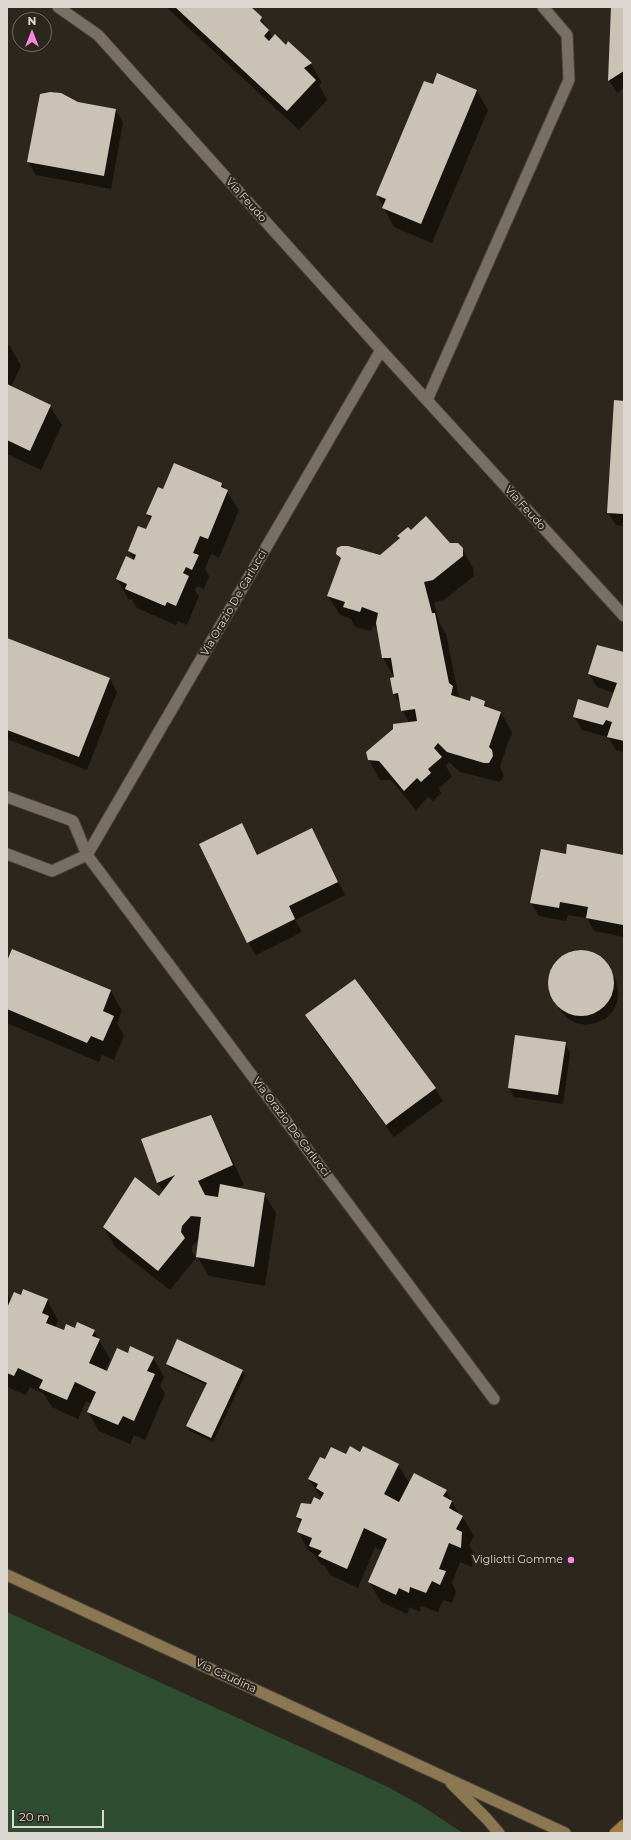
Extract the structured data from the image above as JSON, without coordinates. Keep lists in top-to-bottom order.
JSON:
{
  "streets": {
    "main road": ["Via Caudina"],
    "street": ["Via Feudo", "Via Orazio De Carlucci"]
  },
  "crossings": [
    ["Via Feudo", "Via Orazio De Carlucci"]
  ],
  "places": ["Vigliotti Gomme"],
  "scale_bar": "20 m",
  "north": "top"
}
